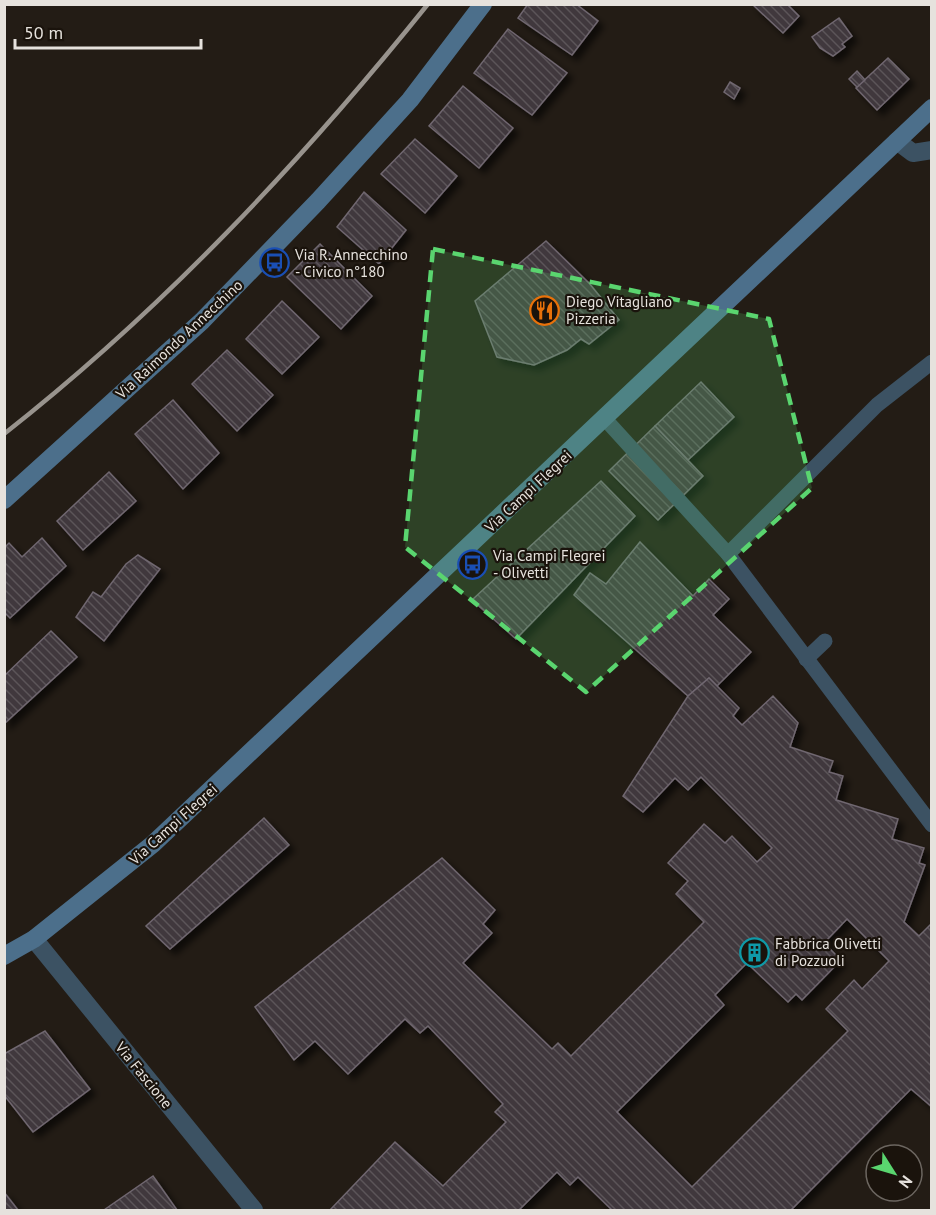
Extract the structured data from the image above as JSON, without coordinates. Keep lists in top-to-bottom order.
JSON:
{
  "streets": {
    "main road": ["Via Raimondo Annecchino", "Via Campi Flegrei"],
    "street": ["Via Fascione"]
  },
  "crossings": [
    ["Via Campi Flegrei", "Via Fascione"]
  ],
  "places": {
    "bus stop": ["Via R. Annecchino - Civico n°180", "Via Campi Flegrei - Olivetti"],
    "restaurant": ["Diego Vitagliano Pizzeria"],
    "building": ["Fabbrica Olivetti di Pozzuoli"]
  },
  "scale_bar": "50 m",
  "north": "bottom right"
}
